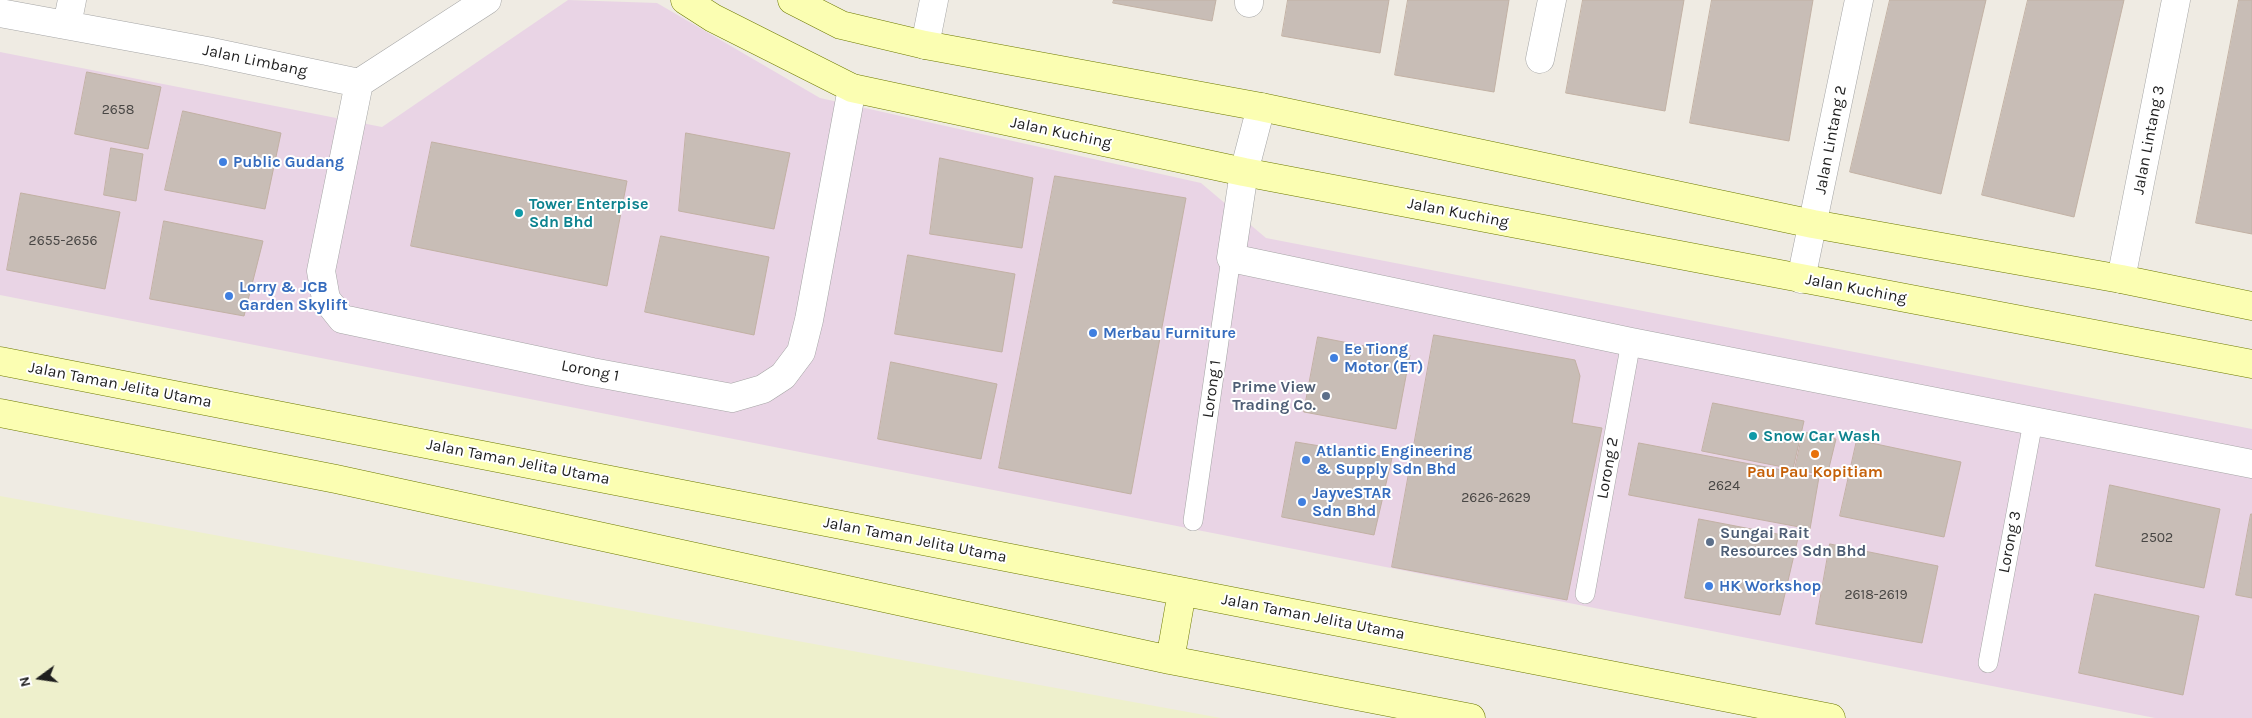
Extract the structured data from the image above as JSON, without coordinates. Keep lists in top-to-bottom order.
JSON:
{
  "streets": {
    "street": [
      "Jalan Limbang",
      "Jalan Kuching",
      "Jalan Lintang 2",
      "Jalan Lintang 3",
      "Lorong 1",
      "Jalan Taman Jelita Utama"
    ],
    "lane": ["Lorong 2", "Lorong 3"]
  },
  "crossings": [
    ["Jalan Limbang", "Lorong 1"],
    ["Jalan Kuching", "Jalan Lintang 2"],
    ["Jalan Kuching", "Lorong 1"]
  ],
  "places": [
    "Public Gudang",
    "Tower Enterpise Sdn Bhd",
    "Lorry & JCB Garden Skylift",
    "Merbau Furniture",
    "Ee Tiong Motor (ET)",
    "Prime View Trading Co.",
    "Snow Car Wash",
    "Pau Pau Kopitiam",
    "Atlantic Engineering & Supply Sdn Bhd",
    "JayveSTAR Sdn Bhd",
    "Sungai Rait Resources Sdn Bhd",
    "HK Workshop"
  ],
  "house_numbers": [
    "2658",
    "2655-2656",
    "2624",
    "2626-2629",
    "2502",
    "2618-2619"
  ],
  "north": "left"
}
